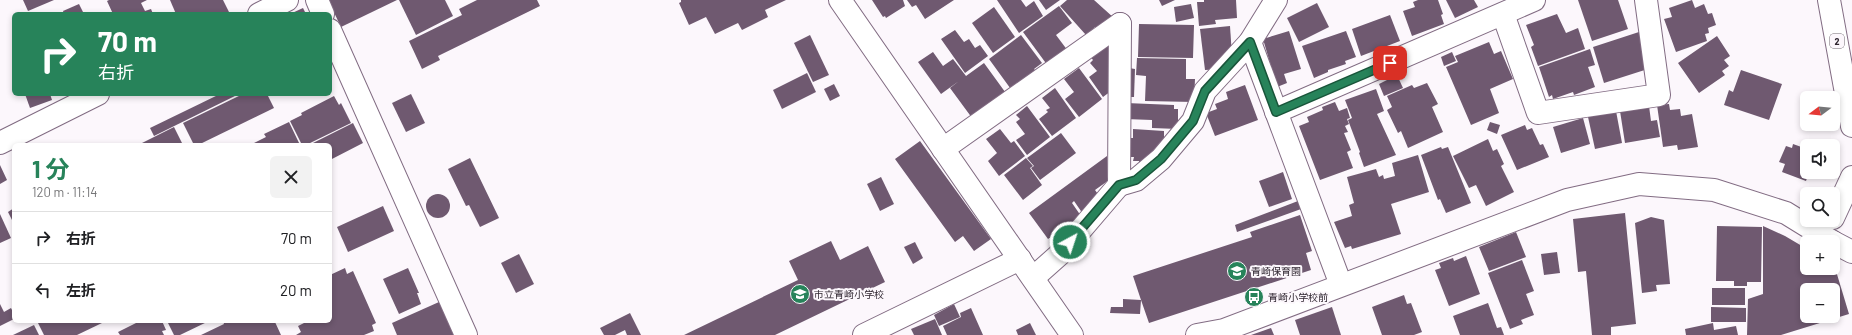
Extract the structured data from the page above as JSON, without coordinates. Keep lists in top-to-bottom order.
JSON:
{
  "streets": {
    "main road": ["2"]
  },
  "places": {
    "school or university": ["青崎保育園", "市立青崎小学校"],
    "bus stop": ["青崎小学校前"]
  },
  "north": "left",
  "page": {
    "turn": ["70 m", "右折"],
    "map_buttons": ["+", "−"],
    "heading": ["1 分", "120 m · 11:14"],
    "list": [
      {
        "name": "右折",
        "value": "70 m"
      },
      {
        "name": "左折",
        "value": "20 m"
      }
    ]
  }
}
